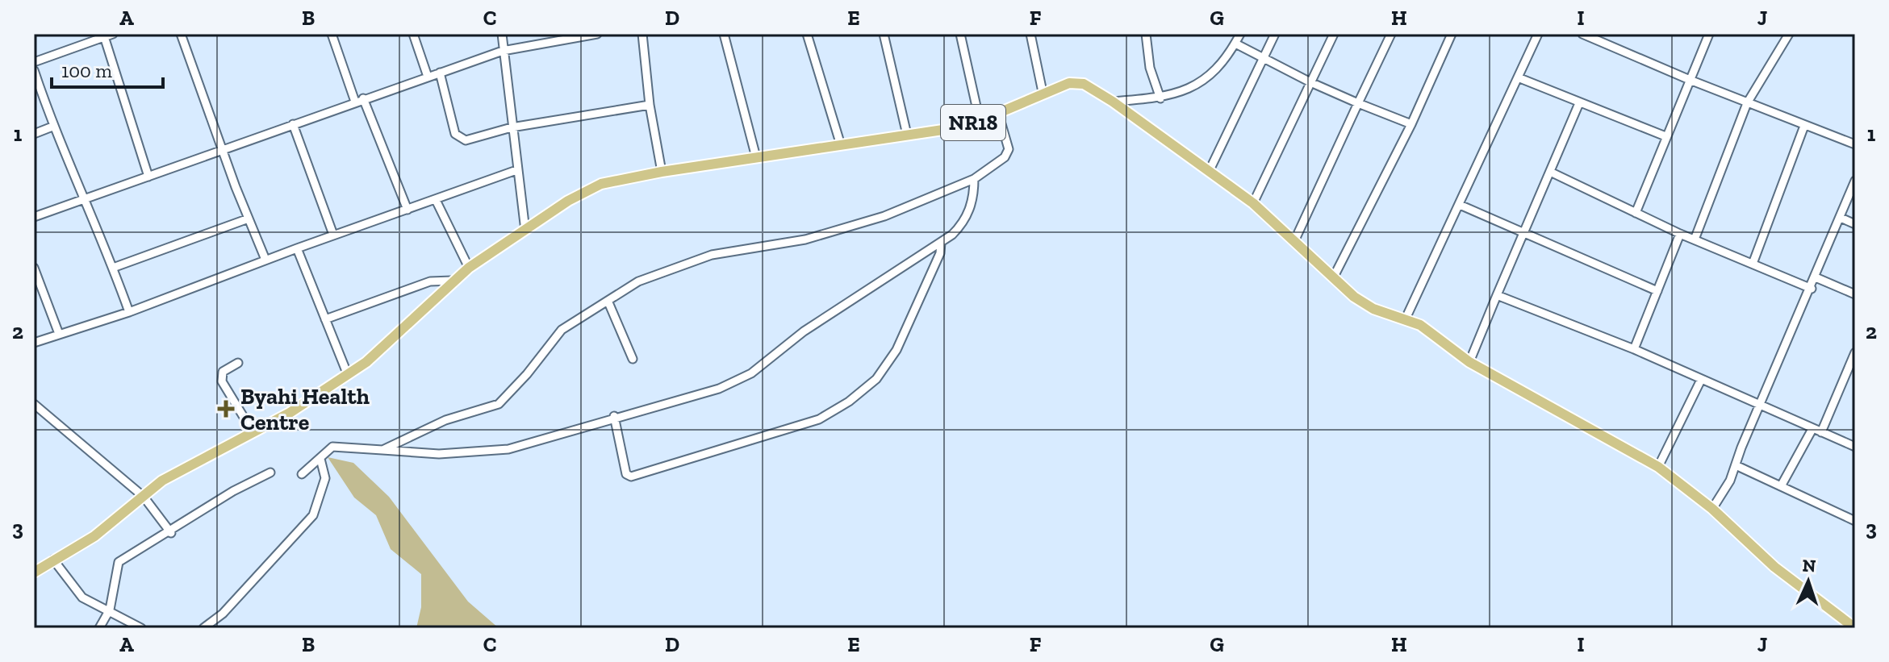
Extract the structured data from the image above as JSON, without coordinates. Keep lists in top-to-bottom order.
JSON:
{
  "streets": {
    "main road": ["NR18"]
  },
  "places": {
    "health": ["Byahi Health Centre"]
  },
  "scale_bar": "100 m",
  "north": "top",
  "grid": {
    "columns": [
      "A",
      "B",
      "C",
      "D",
      "E",
      "F",
      "G",
      "H",
      "I",
      "J"
    ],
    "rows": ["1", "2", "3"]
  }
}
